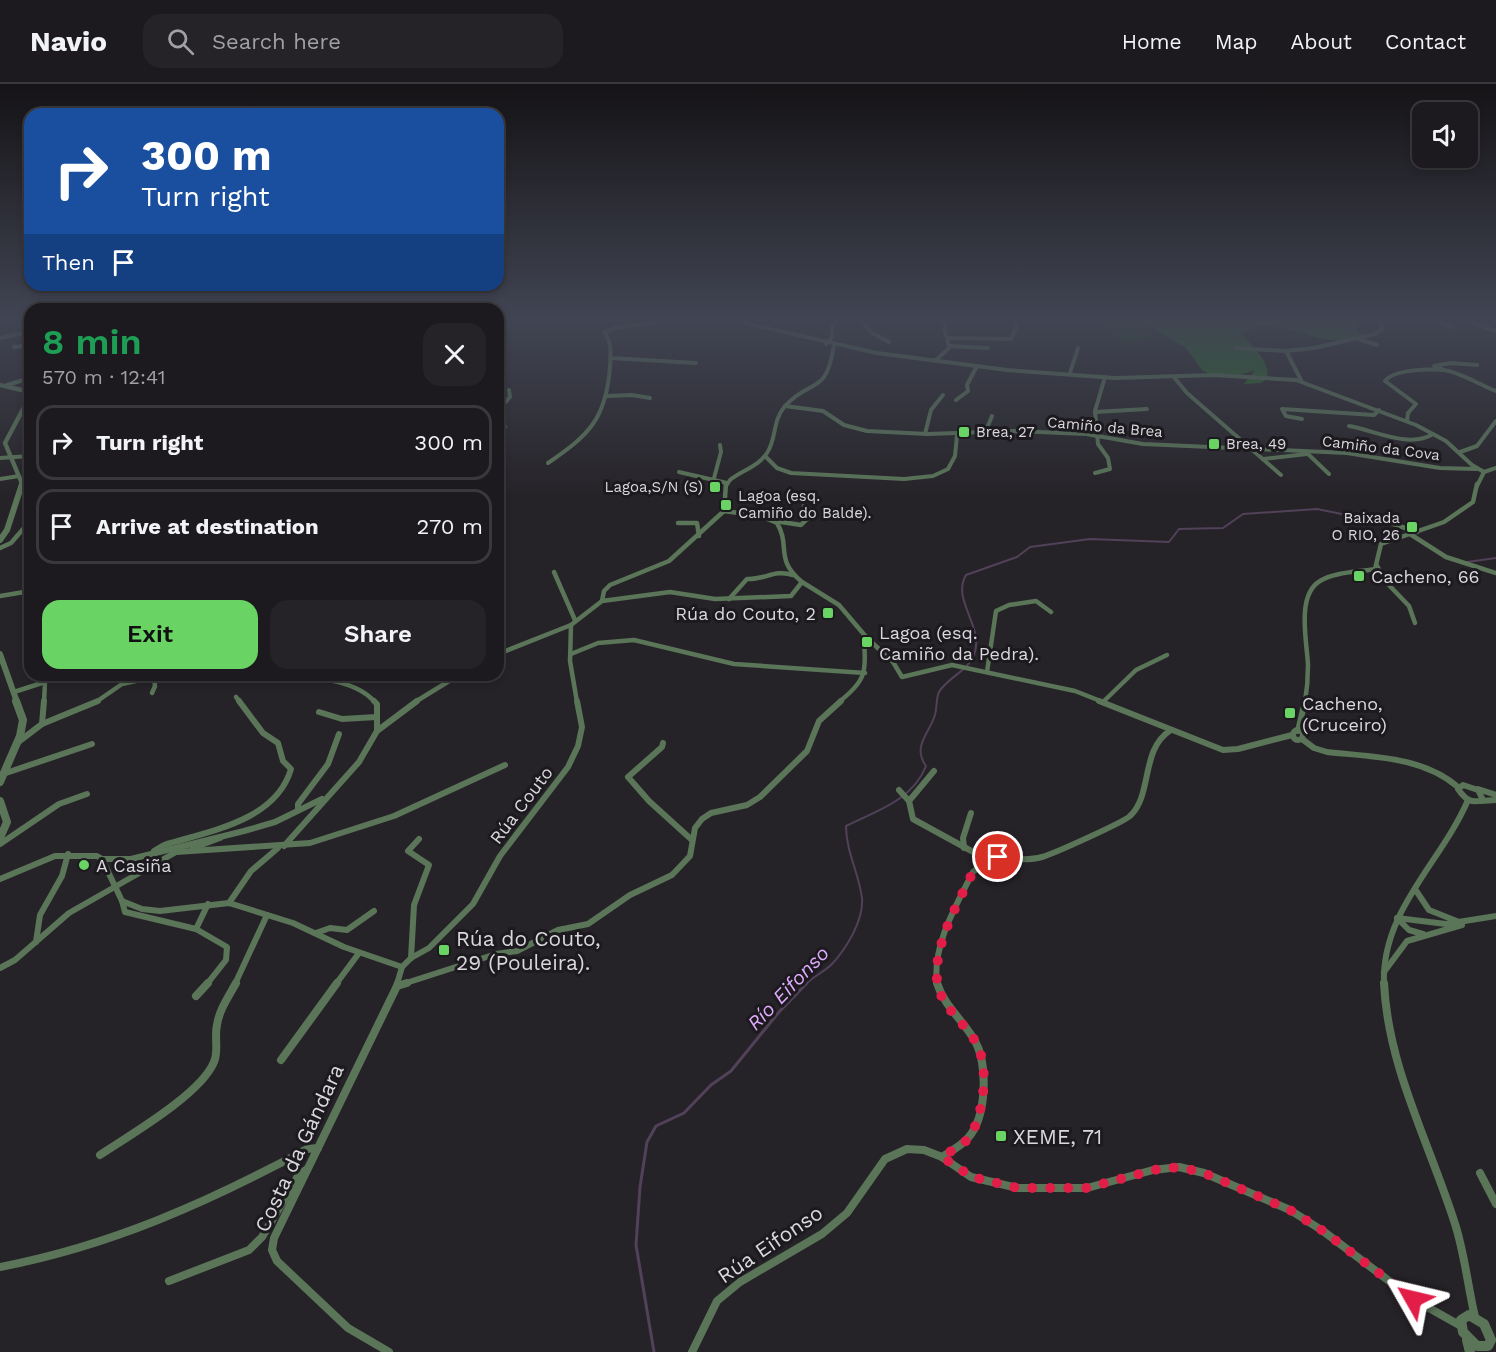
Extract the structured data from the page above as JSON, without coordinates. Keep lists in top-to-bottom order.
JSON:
{
  "streets": {
    "street": [
      "Camiño da Brea",
      "Camiño da Cova",
      "Rúa Couto",
      "Costa da Gándara",
      "Rúa Eifonso"
    ]
  },
  "crossings": [
    ["Camiño da Brea", "Camiño da Cova"],
    ["Rúa Couto", "Costa da Gándara"]
  ],
  "water": ["Río Eifonso"],
  "places": {
    "transit": [
      "Brea, 27",
      "Brea, 49",
      "Lagoa,S/N (S)",
      "Lagoa (esq. Camiño do Balde).",
      "Baixada O RIO, 26",
      "Cacheno, 66",
      "Rúa do Couto, 2",
      "Lagoa (esq. Camiño da Pedra).",
      "Cacheno, (Cruceiro)",
      "Rúa do Couto, 29 (Pouleira).",
      "XEME, 71"
    ],
    "other": ["A Casiña"]
  },
  "page": {
    "header": "Navio",
    "search": "Search here",
    "nav": [
      "Home",
      "Map",
      "About",
      "Contact"
    ],
    "turn": ["300 m", "Turn right"],
    "then": "Then",
    "heading": ["8 min", "570 m · 12:41"],
    "list": [
      {
        "name": "Turn right",
        "value": "300 m"
      },
      {
        "name": "Arrive at destination",
        "value": "270 m"
      }
    ],
    "buttons": ["Exit", "Share"]
  }
}
